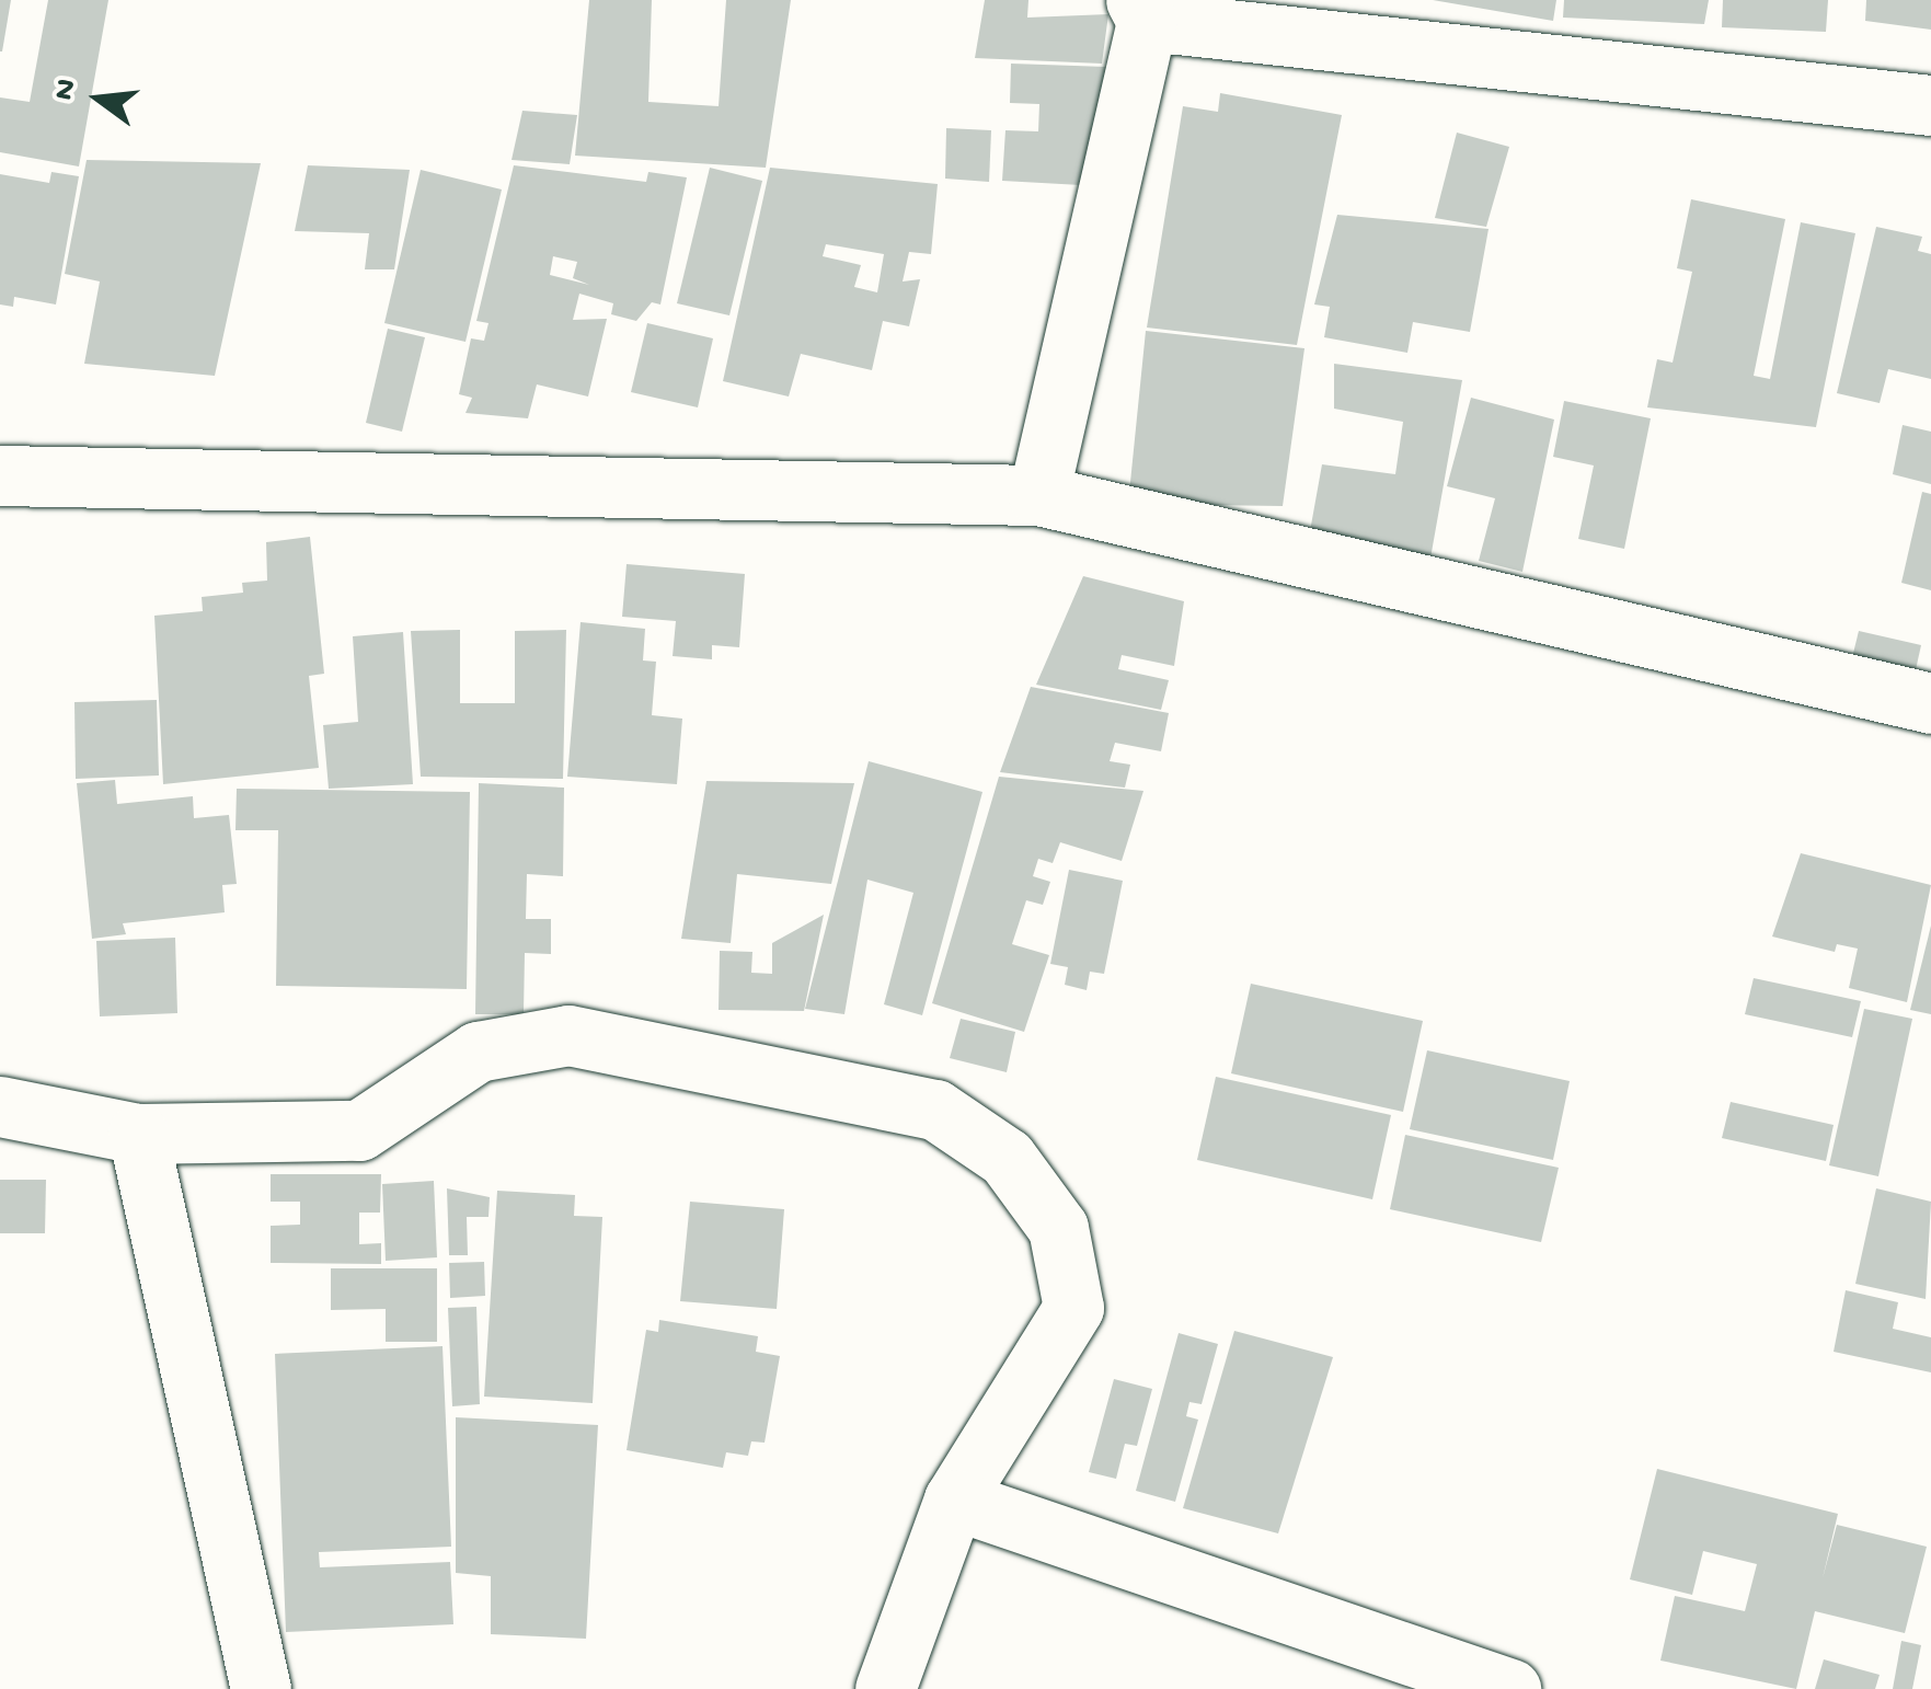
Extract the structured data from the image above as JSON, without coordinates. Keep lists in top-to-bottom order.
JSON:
{
  "north": "left"
}
